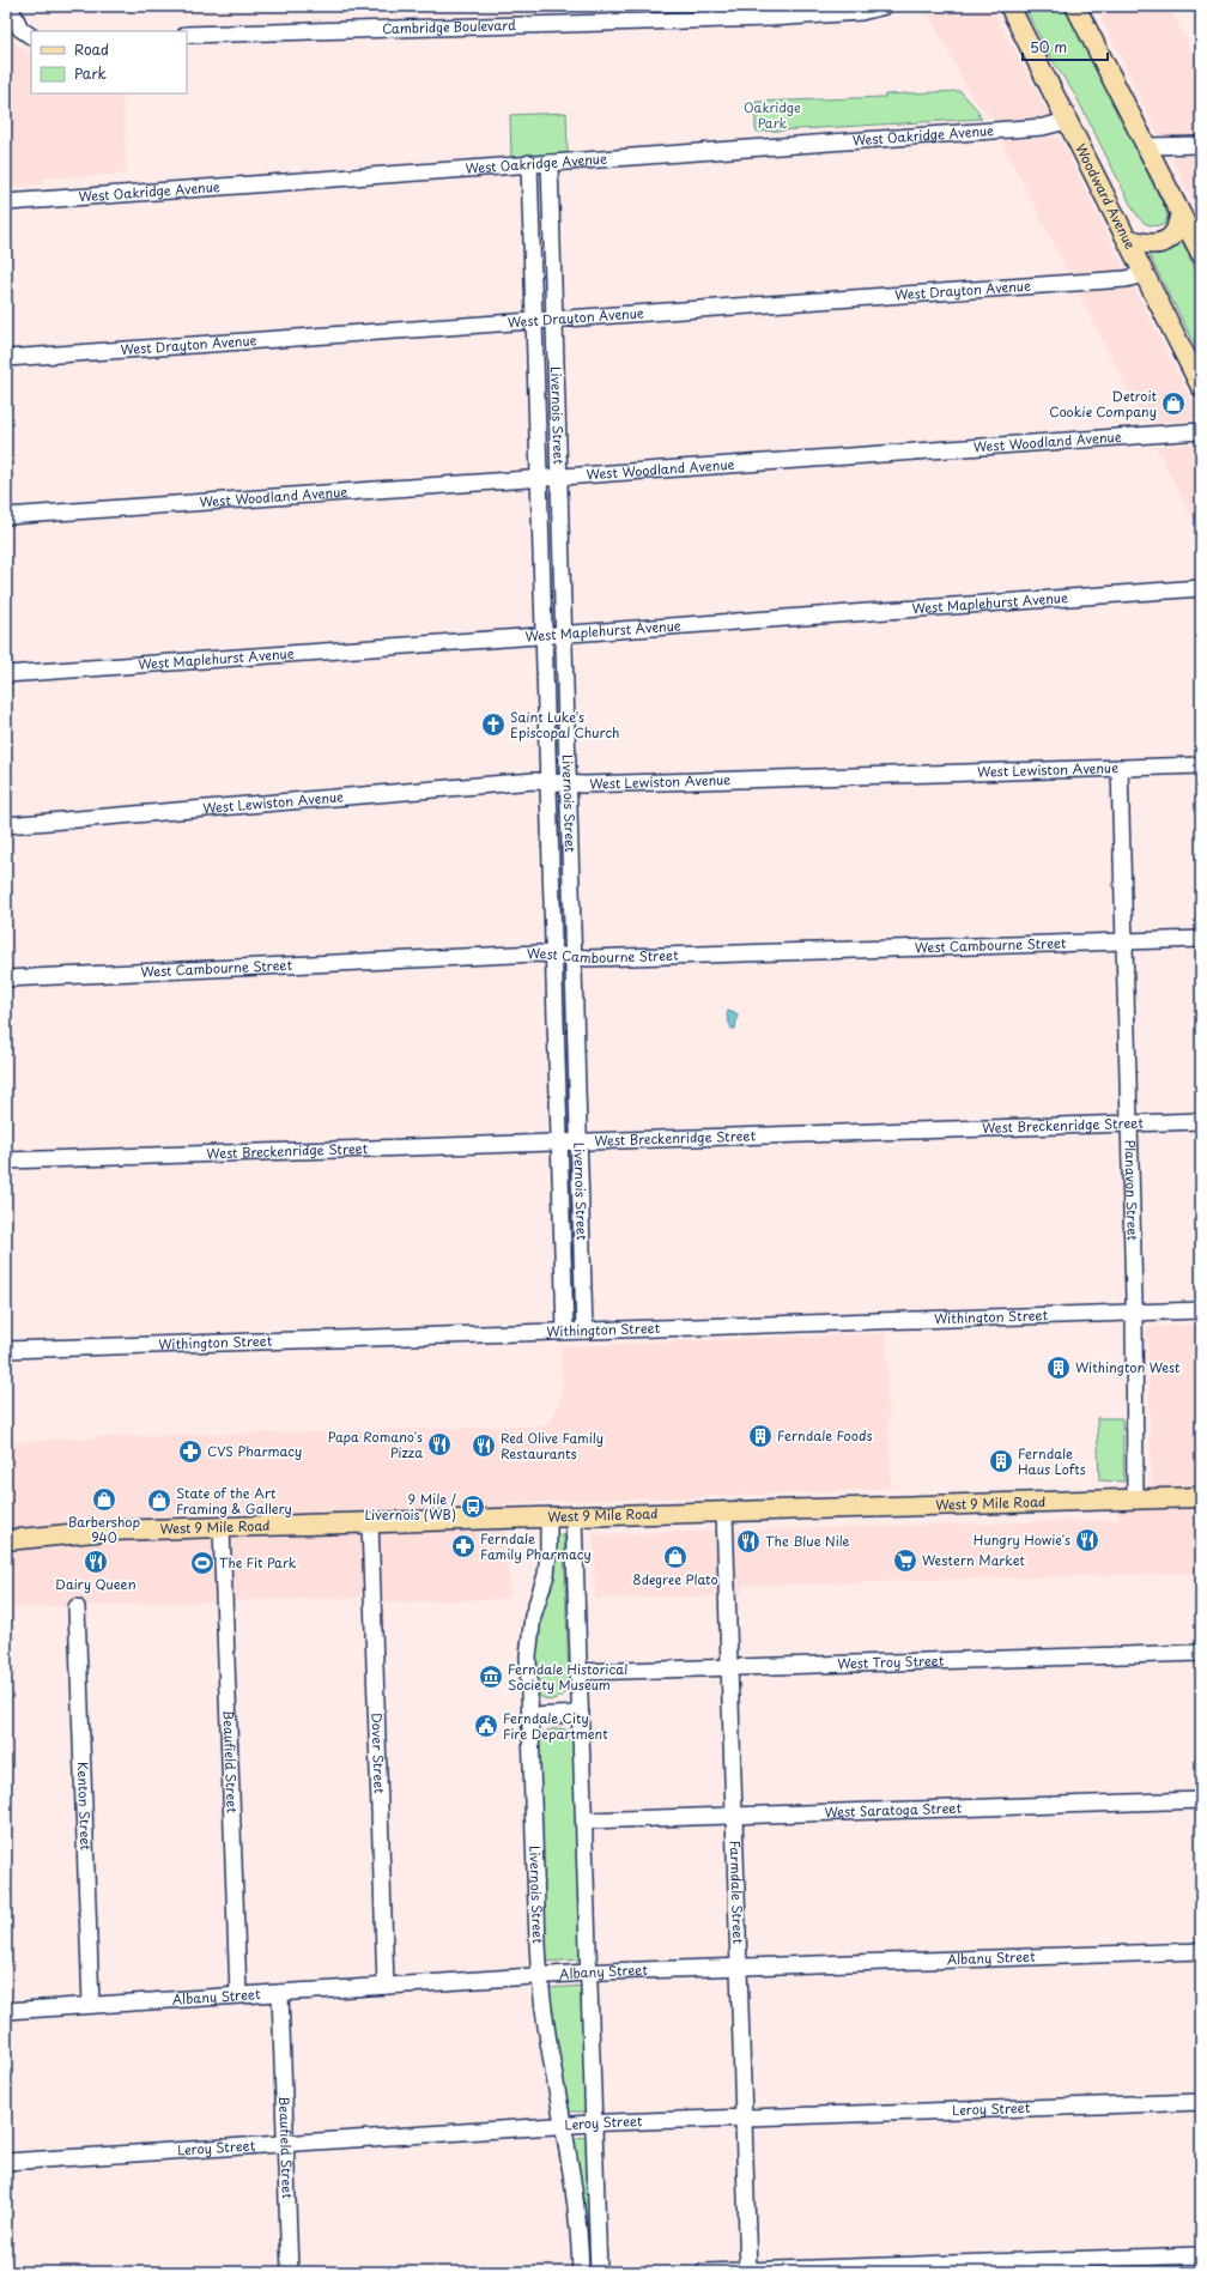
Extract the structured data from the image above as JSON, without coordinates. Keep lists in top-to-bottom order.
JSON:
{
  "streets": {
    "main road": ["Woodward Avenue", "West 9 Mile Road"],
    "street": [
      "Cambridge Boulevard",
      "West Oakridge Avenue",
      "West Drayton Avenue",
      "Livernois Street",
      "West Woodland Avenue",
      "West Maplehurst Avenue",
      "West Lewiston Avenue",
      "West Cambourne Street",
      "West Breckenridge Street",
      "Planavon Street",
      "Withington Street",
      "West Troy Street",
      "Dover Street",
      "Beaufield Street",
      "Kenton Street",
      "West Saratoga Street",
      "Farmdale Street",
      "Albany Street",
      "Leroy Street"
    ]
  },
  "crossings": [
    ["West Oakridge Avenue", "Woodward Avenue"],
    ["West Oakridge Avenue", "Livernois Street"],
    ["Woodward Avenue", "West Drayton Avenue"],
    ["West Drayton Avenue", "Livernois Street"],
    ["Livernois Street", "West Woodland Avenue"],
    ["Livernois Street", "West Maplehurst Avenue"],
    ["Livernois Street", "West Lewiston Avenue"],
    ["Livernois Street", "West Cambourne Street"],
    ["Livernois Street", "West Breckenridge Street"],
    ["Livernois Street", "Withington Street"],
    ["Livernois Street", "West 9 Mile Road"],
    ["Livernois Street", "Albany Street"],
    ["Livernois Street", "Leroy Street"],
    ["West Lewiston Avenue", "Planavon Street"],
    ["West Cambourne Street", "Planavon Street"],
    ["West Breckenridge Street", "Planavon Street"],
    ["Planavon Street", "Withington Street"],
    ["Planavon Street", "West 9 Mile Road"],
    ["West 9 Mile Road", "Dover Street"],
    ["West 9 Mile Road", "Beaufield Street"],
    ["West 9 Mile Road", "Farmdale Street"],
    ["West Troy Street", "Farmdale Street"],
    ["Dover Street", "Albany Street"],
    ["Beaufield Street", "Albany Street"],
    ["Beaufield Street", "Leroy Street"],
    ["Kenton Street", "Albany Street"],
    ["West Saratoga Street", "Farmdale Street"],
    ["Farmdale Street", "Albany Street"],
    ["Farmdale Street", "Leroy Street"]
  ],
  "parks": ["Oakridge Park"],
  "places": {
    "shop": [
      "Detroit Cookie Company",
      "Barbershop 940",
      "State of the Art Framing & Gallery",
      "8degree Plato"
    ],
    "church": ["Saint Luke's Episcopal Church"],
    "building": ["Withington West", "Ferndale Foods", "Ferndale Haus Lofts"],
    "restaurant": [
      "Papa Romano's Pizza",
      "Red Olive Family Restaurants",
      "Hungry Howie's",
      "The Blue Nile",
      "Dairy Queen"
    ],
    "pharmacy": ["CVS Pharmacy", "Ferndale Family Pharmacy"],
    "bus stop": ["9 Mile / Livernois (WB)"],
    "supermarket": ["Western Market"],
    "sports": ["The Fit Park"],
    "museum": ["Ferndale Historical Society Museum"],
    "public building": ["Ferndale City Fire Department"]
  },
  "legend": ["Road", "Park"],
  "scale_bar": "50 m"
}
